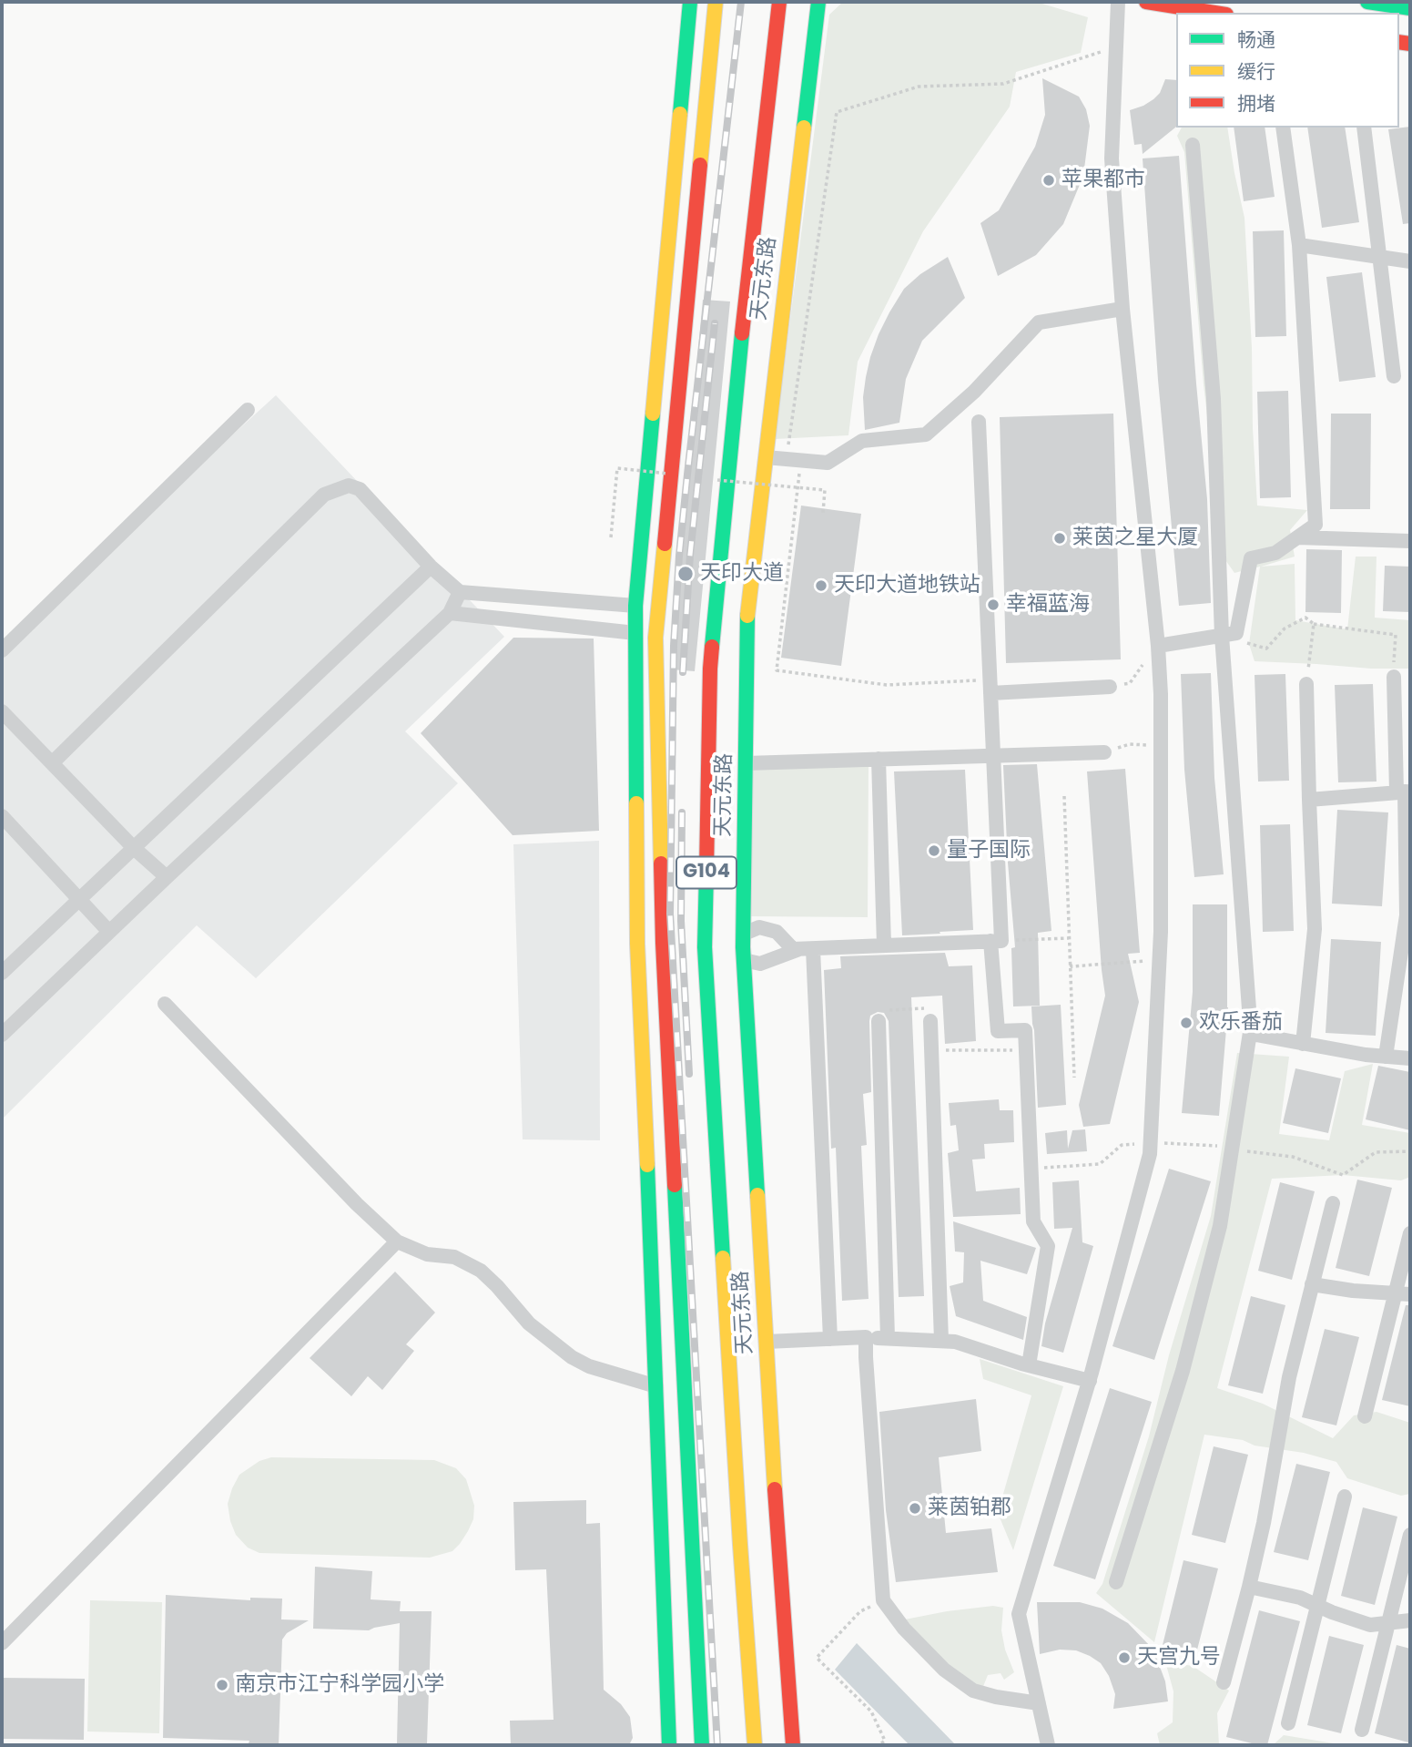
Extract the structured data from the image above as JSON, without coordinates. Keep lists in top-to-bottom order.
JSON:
{
  "streets": {
    "main road": ["天元东路", "G104"]
  },
  "places": [
    "苹果都市",
    "莱茵之星大厦",
    "天印大道",
    "天印大道地铁站",
    "幸福蓝海",
    "量子国际",
    "欢乐番茄",
    "莱茵铂郡",
    "天宫九号",
    "南京市江宁科学园小学"
  ],
  "legend": ["畅通", "缓行", "拥堵"]
}
